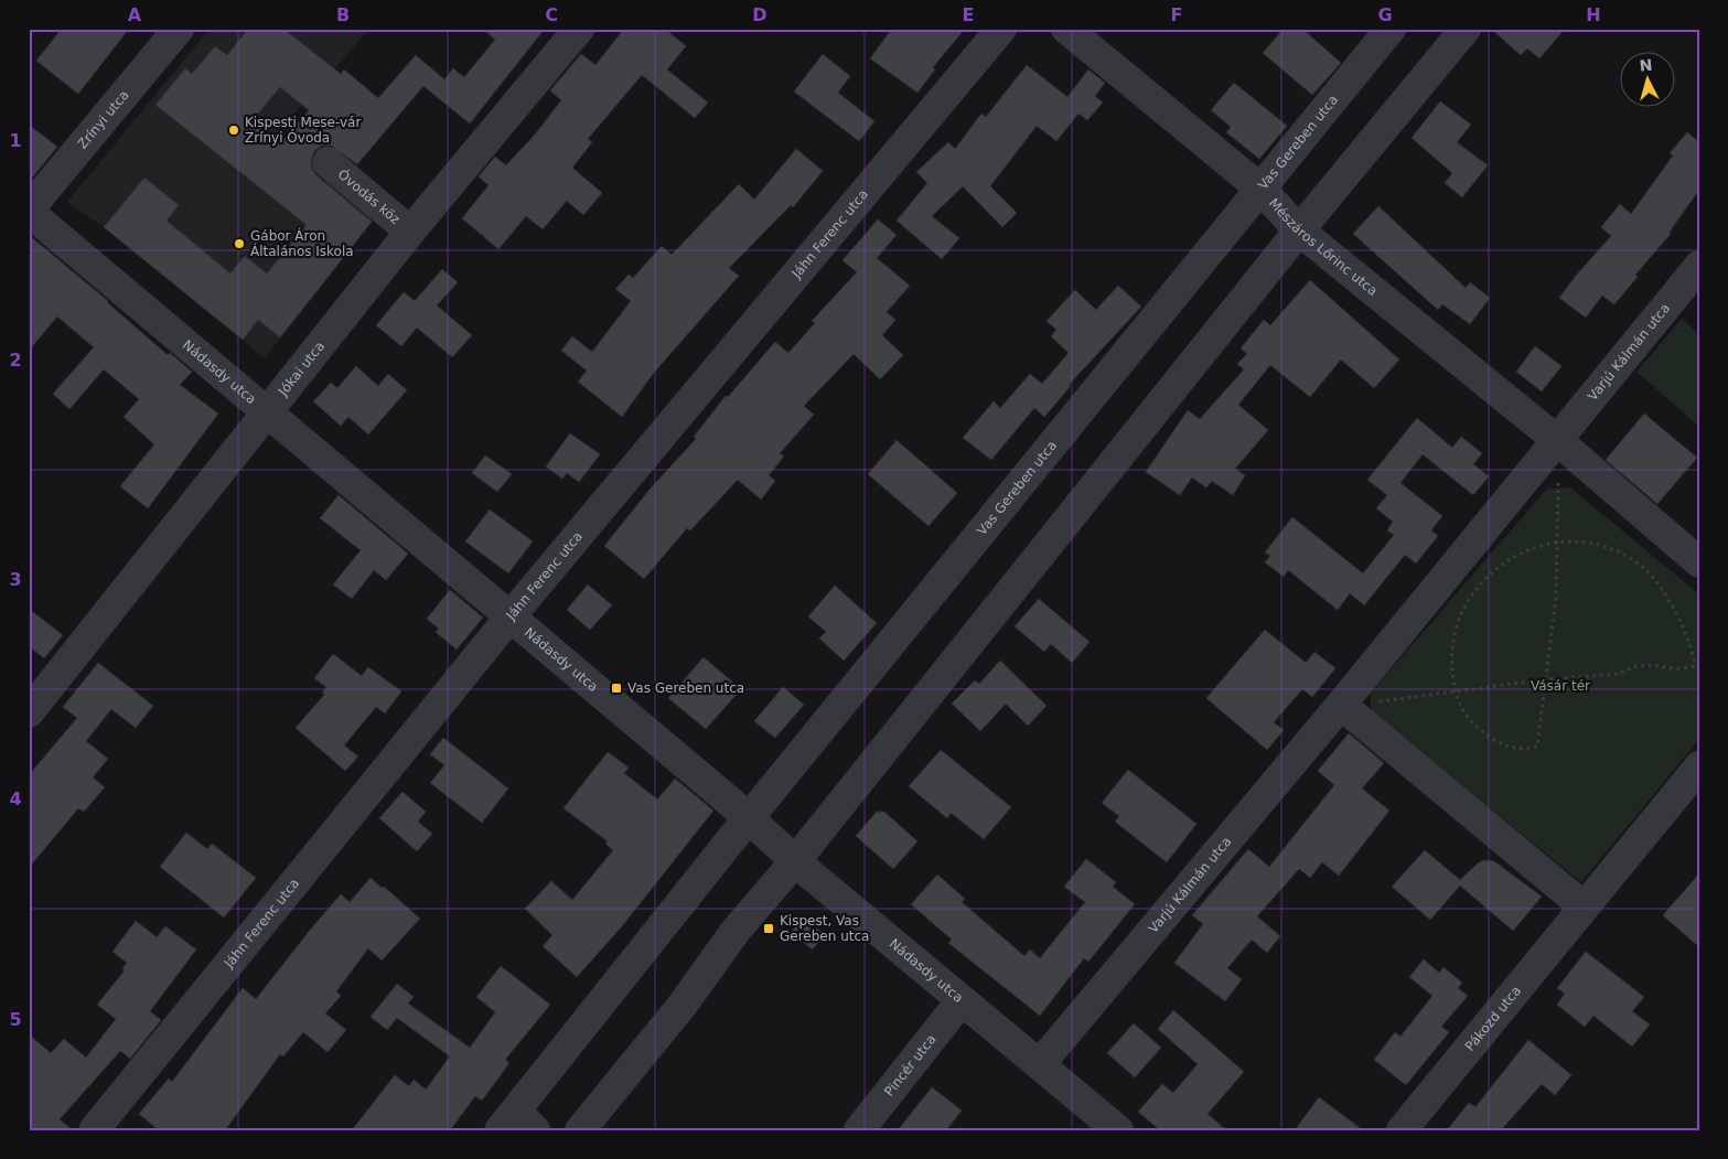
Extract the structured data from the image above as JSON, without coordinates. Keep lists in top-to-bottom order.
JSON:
{
  "streets": {
    "street": [
      "Zrínyi utca",
      "Vas Gereben utca",
      "Óvodás köz",
      "Jáhn Ferenc utca",
      "Mészáros Lőrinc utca",
      "Varjú Kálmán utca",
      "Jókai utca",
      "Nádasdy utca",
      "Pákozd utca",
      "Pincér utca"
    ]
  },
  "crossings": [
    ["Zrínyi utca", "Nádasdy utca"],
    ["Vas Gereben utca", "Mészáros Lőrinc utca"],
    ["Vas Gereben utca", "Nádasdy utca"],
    ["Óvodás köz", "Jókai utca"],
    ["Jáhn Ferenc utca", "Nádasdy utca"],
    ["Mészáros Lőrinc utca", "Varjú Kálmán utca"],
    ["Varjú Kálmán utca", "Nádasdy utca"],
    ["Jókai utca", "Nádasdy utca"],
    ["Nádasdy utca", "Pincér utca"]
  ],
  "parks": ["Vásár tér"],
  "places": {
    "other": ["Kispesti Mese-vár Zrínyi Óvoda", "Gábor Áron Általános Iskola"],
    "transit": ["Vas Gereben utca", "Kispest, Vas Gereben utca"]
  },
  "north": "top",
  "grid": {
    "columns": [
      "A",
      "B",
      "C",
      "D",
      "E",
      "F",
      "G",
      "H"
    ],
    "rows": [
      "1",
      "2",
      "3",
      "4",
      "5"
    ]
  }
}
